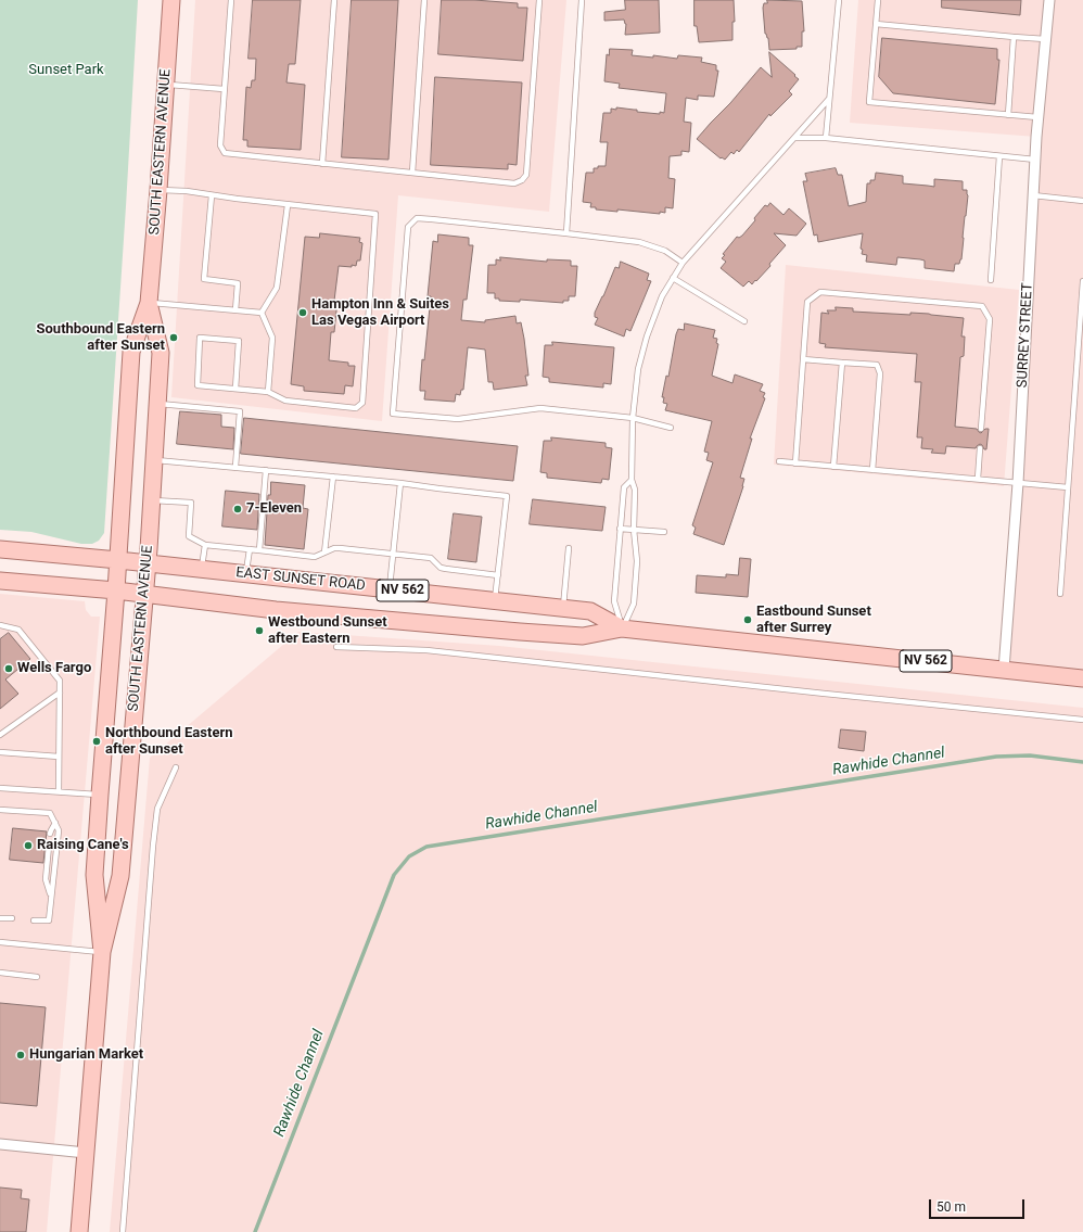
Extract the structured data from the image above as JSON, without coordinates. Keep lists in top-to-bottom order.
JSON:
{
  "streets": {
    "main road": ["SOUTH EASTERN AVENUE", "EAST SUNSET ROAD", "NV 562"],
    "street": ["SURREY STREET"]
  },
  "crossings": [
    ["SOUTH EASTERN AVENUE", "EAST SUNSET ROAD"],
    ["SURREY STREET", "EAST SUNSET ROAD"]
  ],
  "water": ["Rawhide Channel"],
  "parks": ["Sunset Park"],
  "places": [
    "Hampton Inn & Suites Las Vegas Airport",
    "Southbound Eastern after Sunset",
    "7-Eleven",
    "Eastbound Sunset after Surrey",
    "Westbound Sunset after Eastern",
    "Wells Fargo",
    "Northbound Eastern after Sunset",
    "Raising Cane's",
    "Hungarian Market"
  ],
  "scale_bar": "50 m"
}
